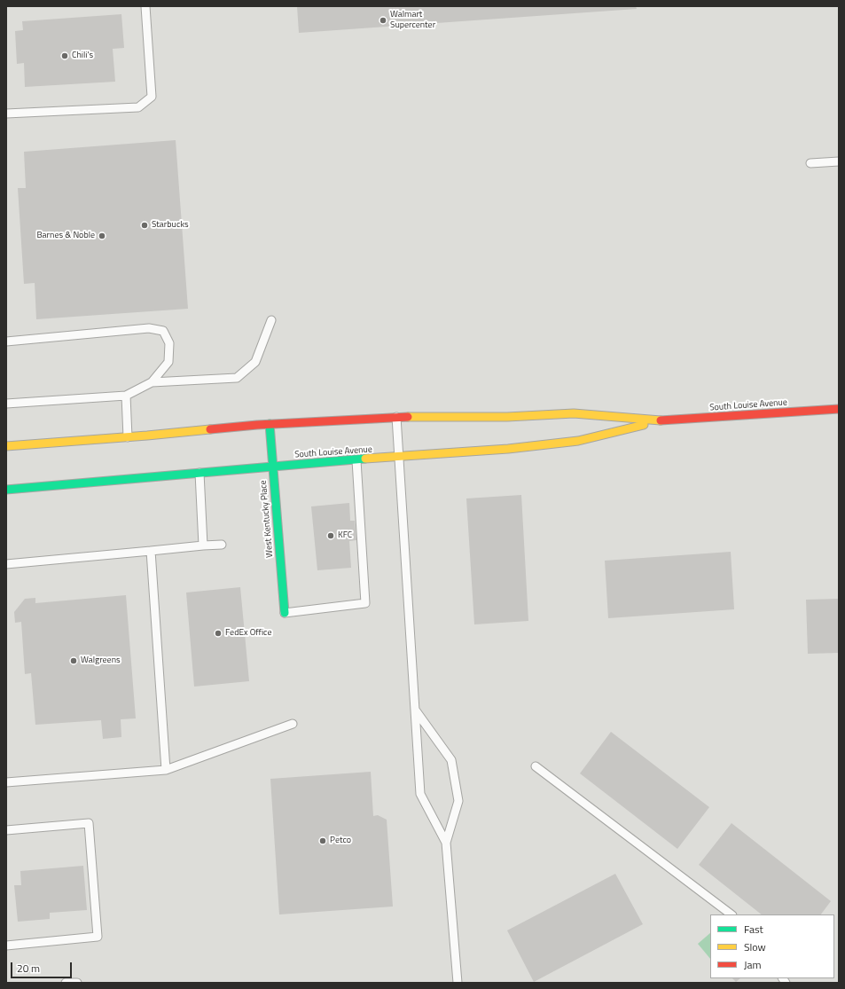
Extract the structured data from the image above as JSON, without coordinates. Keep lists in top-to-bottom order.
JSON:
{
  "streets": {
    "main road": ["South Louise Avenue", "West Kentucky Place"]
  },
  "crossings": [
    ["South Louise Avenue", "West Kentucky Place"]
  ],
  "places": [
    "Walmart Supercenter",
    "Chili's",
    "Starbucks",
    "Barnes & Noble",
    "KFC",
    "FedEx Office",
    "Walgreens",
    "Petco"
  ],
  "legend": ["Fast", "Slow", "Jam"],
  "scale_bar": "20 m"
}
